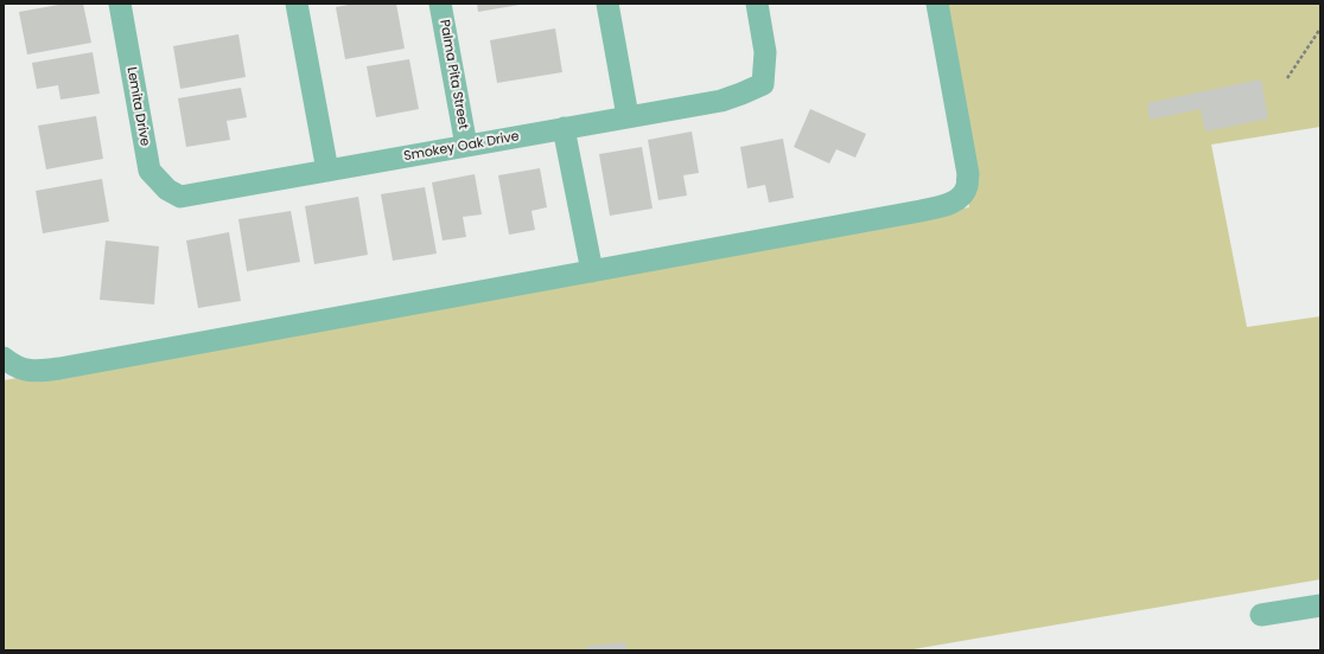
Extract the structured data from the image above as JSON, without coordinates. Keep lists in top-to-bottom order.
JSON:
{
  "streets": {
    "street": ["Palma Pita Street", "Lemita Drive", "Smokey Oak Drive"]
  },
  "crossings": [
    ["Palma Pita Street", "Smokey Oak Drive"],
    ["Lemita Drive", "Smokey Oak Drive"]
  ]
}
